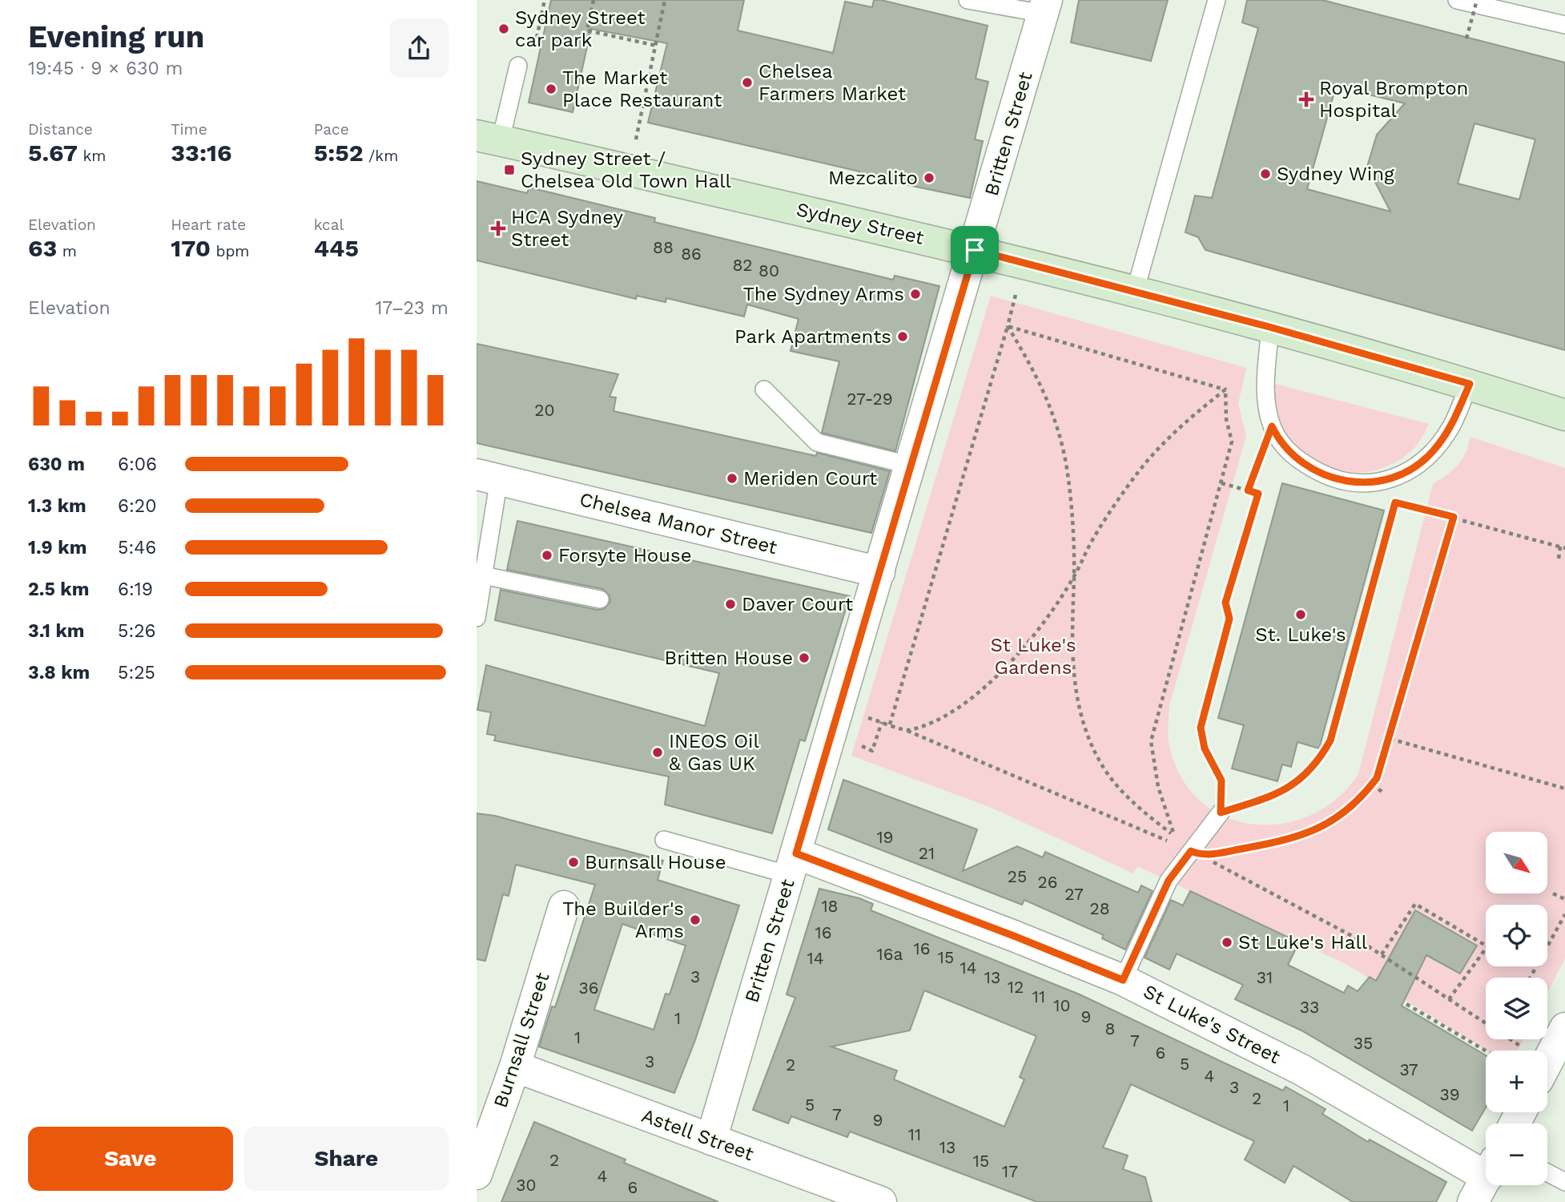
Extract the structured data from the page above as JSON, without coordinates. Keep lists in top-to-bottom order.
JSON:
{
  "streets": {
    "main road": ["Sydney Street"],
    "street": [
      "Britten Street",
      "Chelsea Manor Street",
      "St Luke's Street",
      "Burnsall Street",
      "Astell Street"
    ]
  },
  "crossings": [
    ["Britten Street", "Sydney Street"],
    ["Britten Street", "Chelsea Manor Street"],
    ["Britten Street", "St Luke's Street"],
    ["Britten Street", "Astell Street"],
    ["Burnsall Street", "Astell Street"]
  ],
  "parks": ["St Luke's Gardens"],
  "places": {
    "other": [
      "Sydney Street car park",
      "Chelsea Farmers Market",
      "The Market Place Restaurant",
      "Sydney Wing",
      "Mezcalito",
      "The Sydney Arms",
      "Park Apartments",
      "Meriden Court",
      "Forsyte House",
      "Daver Court",
      "St. Luke's",
      "Britten House",
      "INEOS Oil & Gas UK",
      "Burnsall House",
      "The Builder's Arms",
      "St Luke's Hall"
    ],
    "health": ["Royal Brompton Hospital", "HCA Sydney Street"],
    "transit": ["Sydney Street / Chelsea Old Town Hall"]
  },
  "house_numbers": [
    "88",
    "86",
    "82",
    "80",
    "27-29",
    "20",
    "19",
    "21",
    "25",
    "26",
    "27",
    "18",
    "28",
    "16",
    "16",
    "16a",
    "15",
    "14",
    "14",
    "3",
    "13",
    "31",
    "12",
    "36",
    "11",
    "10",
    "33",
    "9",
    "1",
    "8",
    "1",
    "7",
    "35",
    "6",
    "3",
    "5",
    "2",
    "37",
    "4",
    "3",
    "39",
    "2",
    "5",
    "1",
    "7",
    "9",
    "11",
    "13",
    "2",
    "15",
    "17",
    "4",
    "30",
    "6"
  ],
  "north": "bottom right",
  "page": {
    "heading": ["Evening run", "19:45 · 9 × 630 m"],
    "stats": [
      ["Distance", "5.67 km"],
      ["Time", "33:16"],
      ["Pace", "5:52 /km"],
      ["Elevation", "63 m"],
      ["Heart rate", "170 bpm"],
      ["kcal", "445"]
    ],
    "chart": ["Elevation", "17–23 m"],
    "list": [
      {
        "name": "630 m",
        "note": "6:06"
      },
      {
        "name": "1.3 km",
        "note": "6:20"
      },
      {
        "name": "1.9 km",
        "note": "5:46"
      },
      {
        "name": "2.5 km",
        "note": "6:19"
      },
      {
        "name": "3.1 km",
        "note": "5:26"
      },
      {
        "name": "3.8 km",
        "note": "5:25"
      }
    ],
    "map_buttons": ["+", "−"],
    "buttons": ["Save", "Share"]
  }
}
